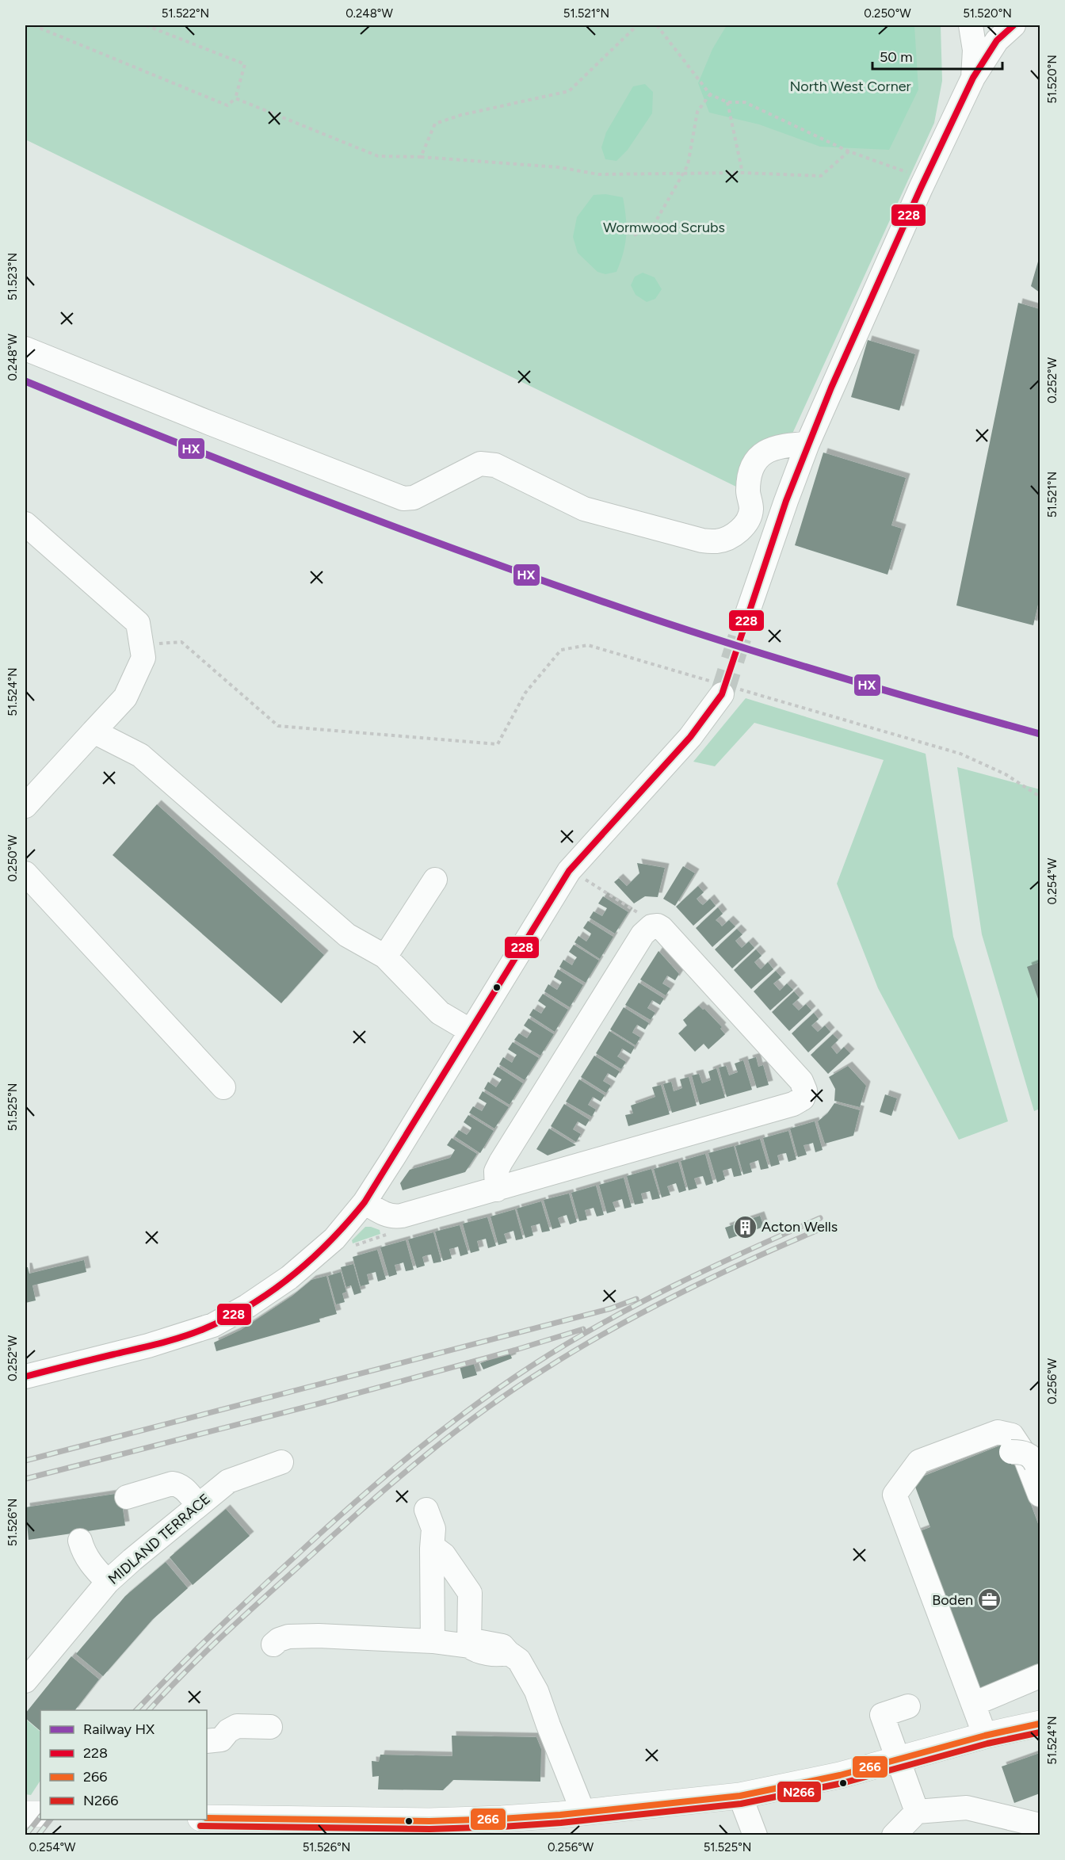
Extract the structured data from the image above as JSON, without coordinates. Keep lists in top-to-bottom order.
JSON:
{
  "streets": {
    "street": ["MIDLAND TERRACE"]
  },
  "parks": ["North West Corner", "Wormwood Scrubs"],
  "places": {
    "building": ["Acton Wells"],
    "office": ["Boden"]
  },
  "lines": [
    "transit line 228",
    "rail line HX",
    "transit line 266",
    "transit line N266"
  ],
  "legend": [
    "Railway HX",
    "228",
    "266",
    "N266"
  ],
  "scale_bar": "50 m",
  "coordinates": [
    "51.522°N",
    "0.248°W",
    "51.521°N",
    "0.250°W",
    "51.520°N",
    "51.523°N",
    "0.252°W",
    "51.524°N",
    "0.254°W",
    "51.525°N",
    "0.256°W",
    "51.526°N"
  ]
}
